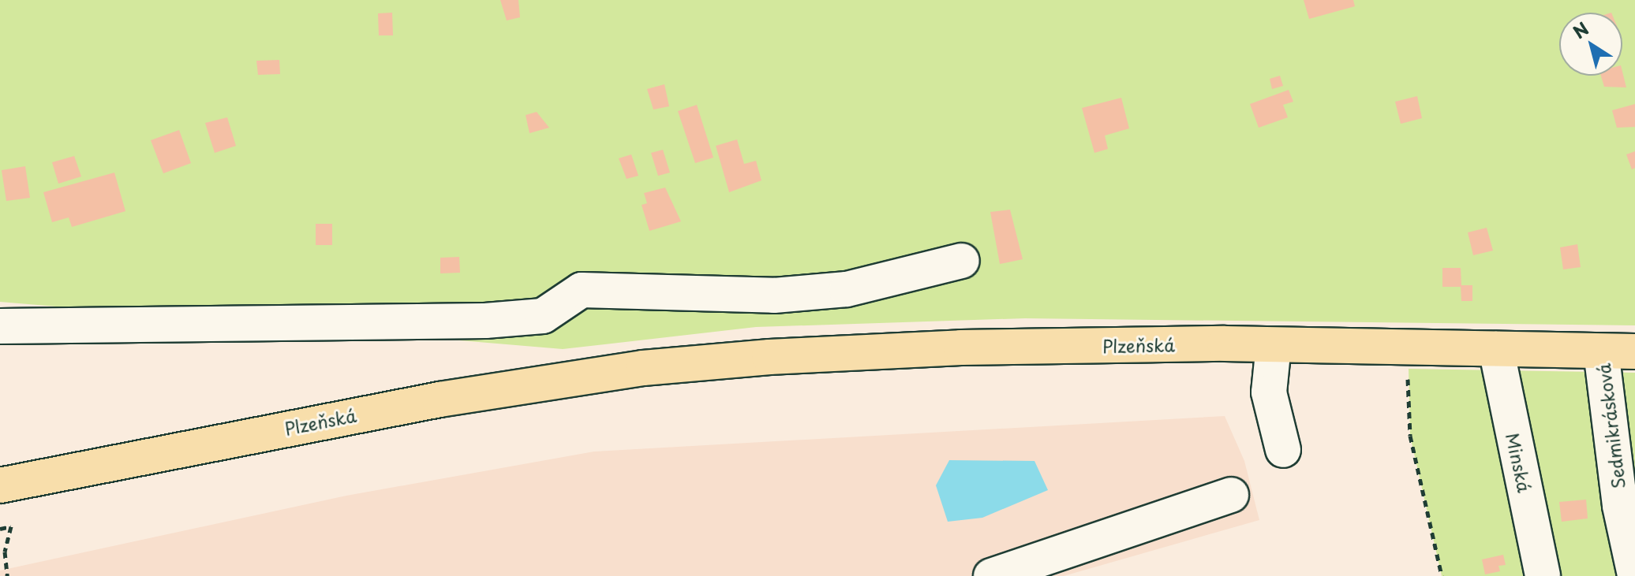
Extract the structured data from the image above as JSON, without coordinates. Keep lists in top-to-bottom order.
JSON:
{
  "streets": {
    "main road": ["Plzeňská"],
    "street": ["Sedmikrásková", "Minská"]
  },
  "crossings": [
    ["Plzeňská", "Sedmikrásková"],
    ["Plzeňská", "Minská"]
  ],
  "north": "top left"
}
